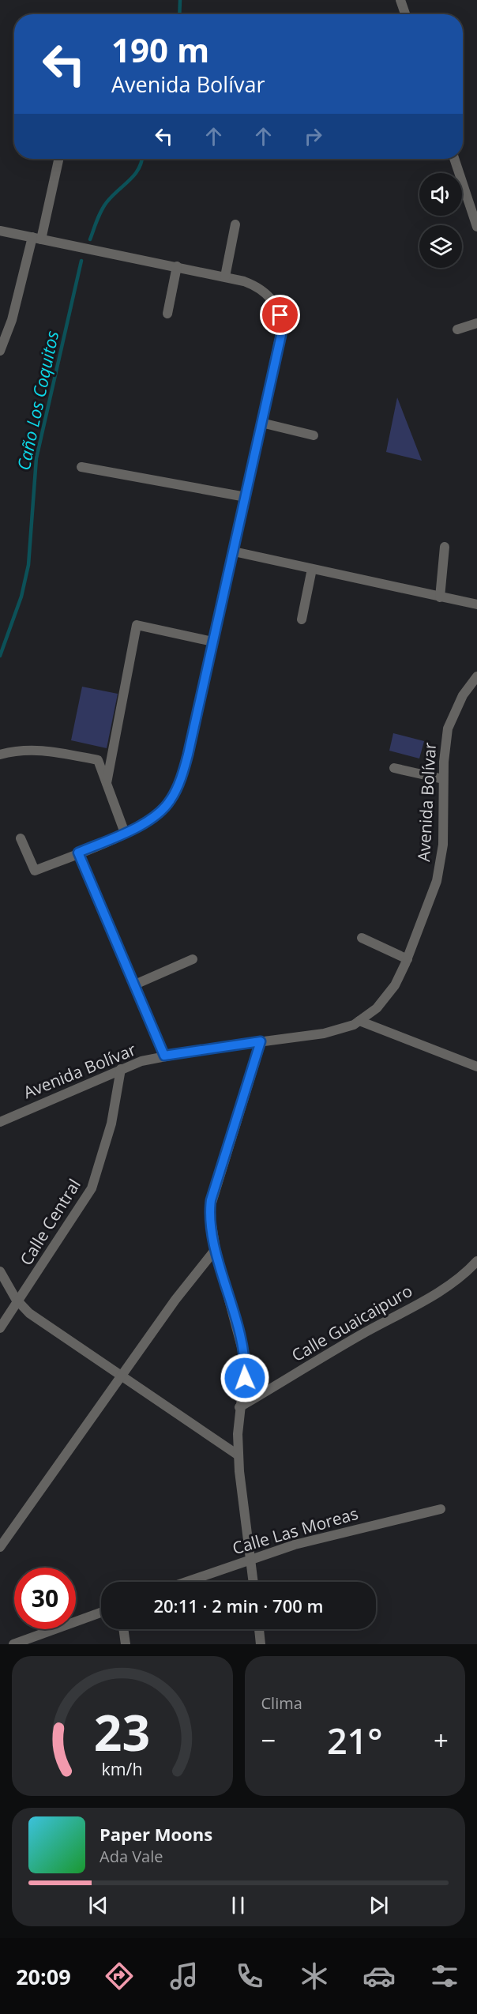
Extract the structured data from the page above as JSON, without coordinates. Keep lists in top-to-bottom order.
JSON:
{
  "streets": {
    "street": [
      "Avenida Bolívar",
      "Calle Central",
      "Calle Guaicaipuro",
      "Calle Las Moreas"
    ]
  },
  "crossings": [
    ["Avenida Bolívar", "Calle Central"]
  ],
  "water": ["Caño Los Coquitos"],
  "page": {
    "turn": ["190 m", "Avenida Bolívar"],
    "limit": "30",
    "trip": "20:11 · 2 min · 700 m",
    "tile": "Clima",
    "heat": ["−", "21°", "+"],
    "song": ["Paper Moons", "Ada Vale"],
    "tabs": "20:09",
    "gauge": ["23", "km/h"]
  }
}
